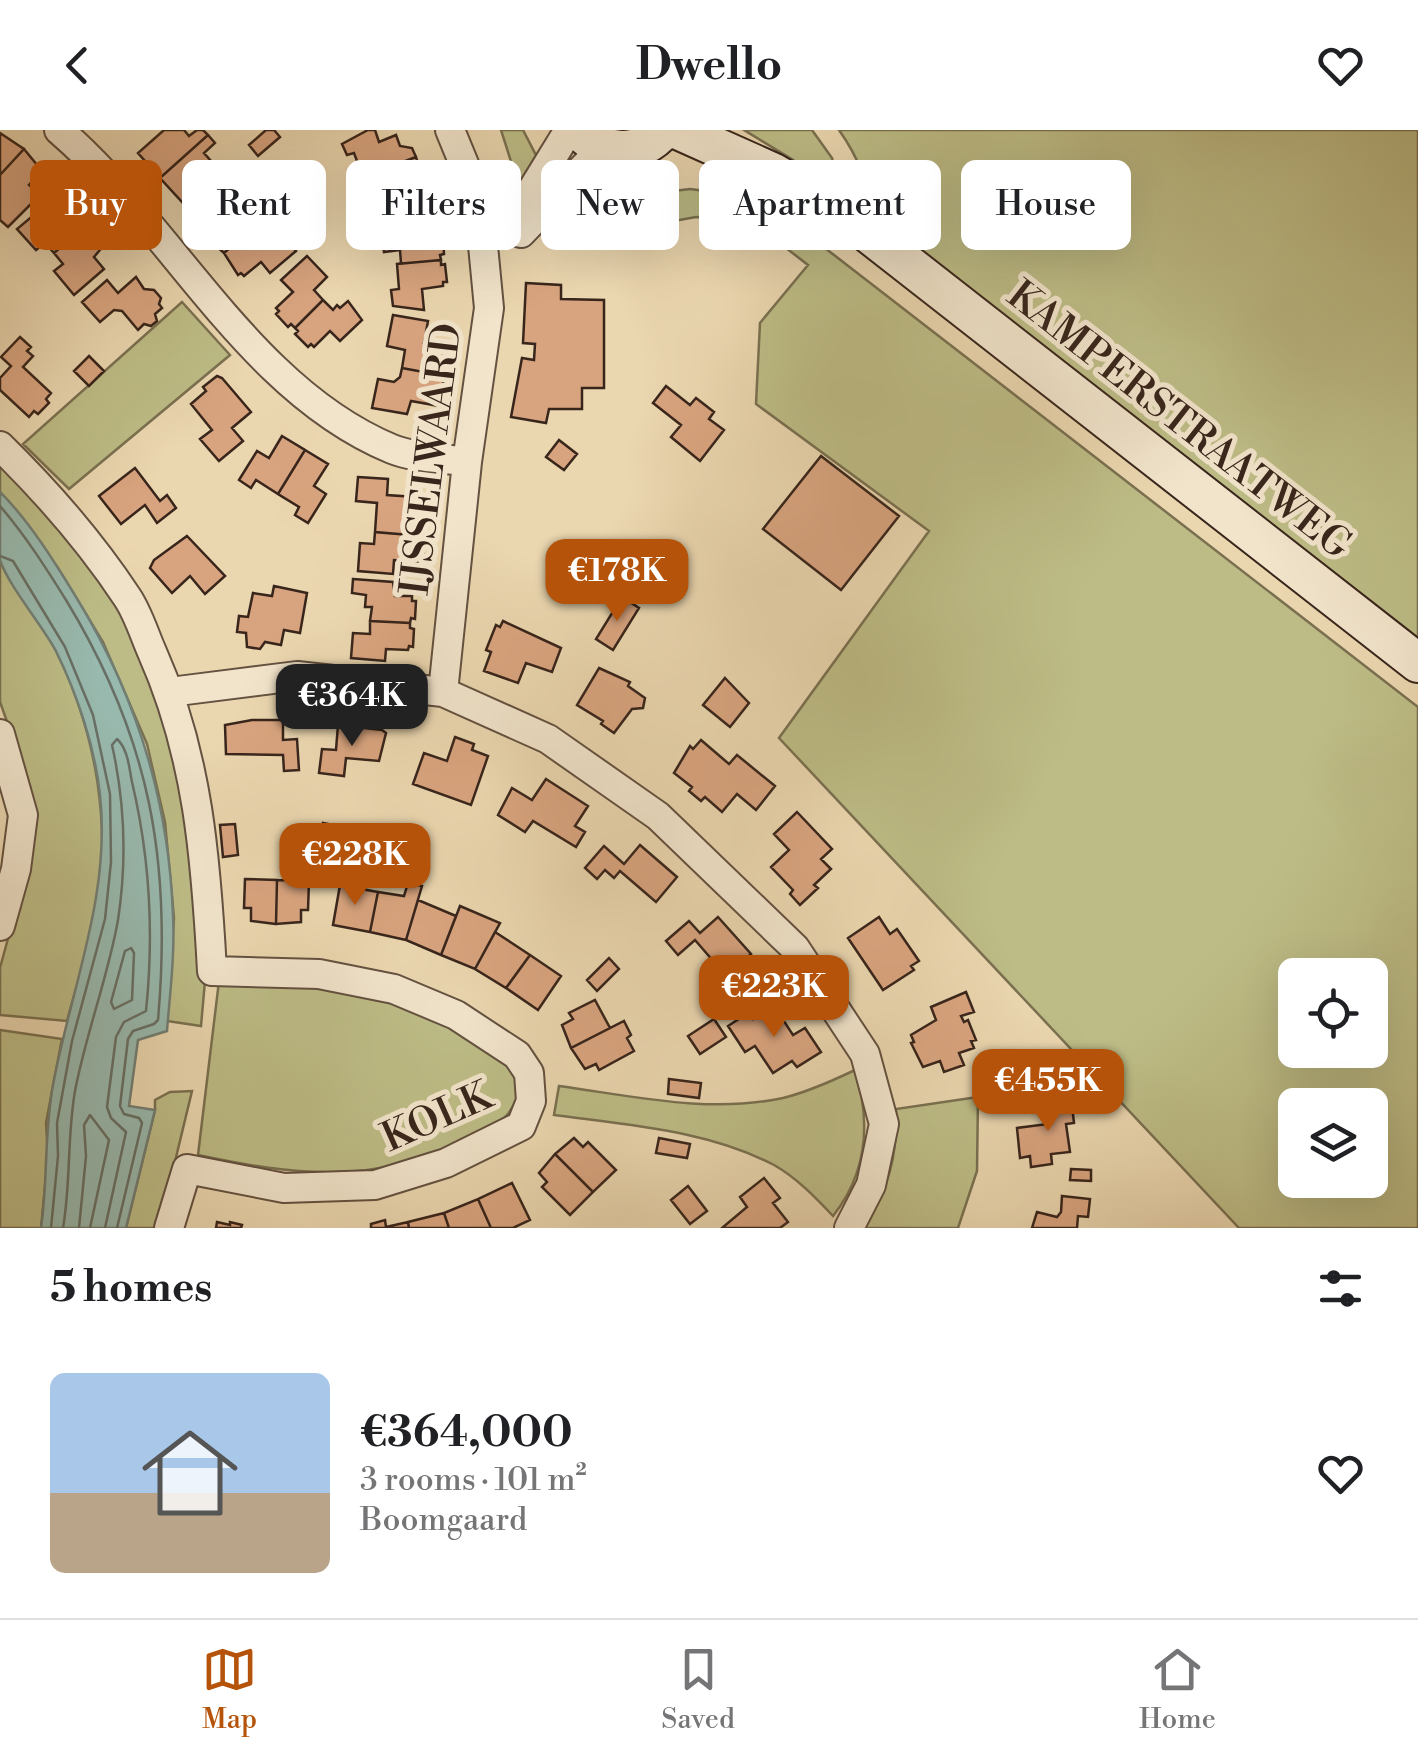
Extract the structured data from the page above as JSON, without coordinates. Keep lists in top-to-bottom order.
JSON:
{
  "streets": {
    "main road": ["KAMPERSTRAATWEG"],
    "street": ["IJSSELWAARD", "KOLK"]
  },
  "page": {
    "header": "Dwello",
    "chip": [
      "Buy",
      "Rent",
      "Filters",
      "New",
      "Apartment",
      "House"
    ],
    "price": [
      "€178K",
      "€364K",
      "€228K",
      "€223K",
      "€455K"
    ],
    "heading": "5 homes",
    "list": [
      {
        "name": "€364,000",
        "note": "3 rooms · 101 m² · Boomgaard"
      }
    ],
    "tabs": ["Map", "Saved", "Home"]
  }
}
